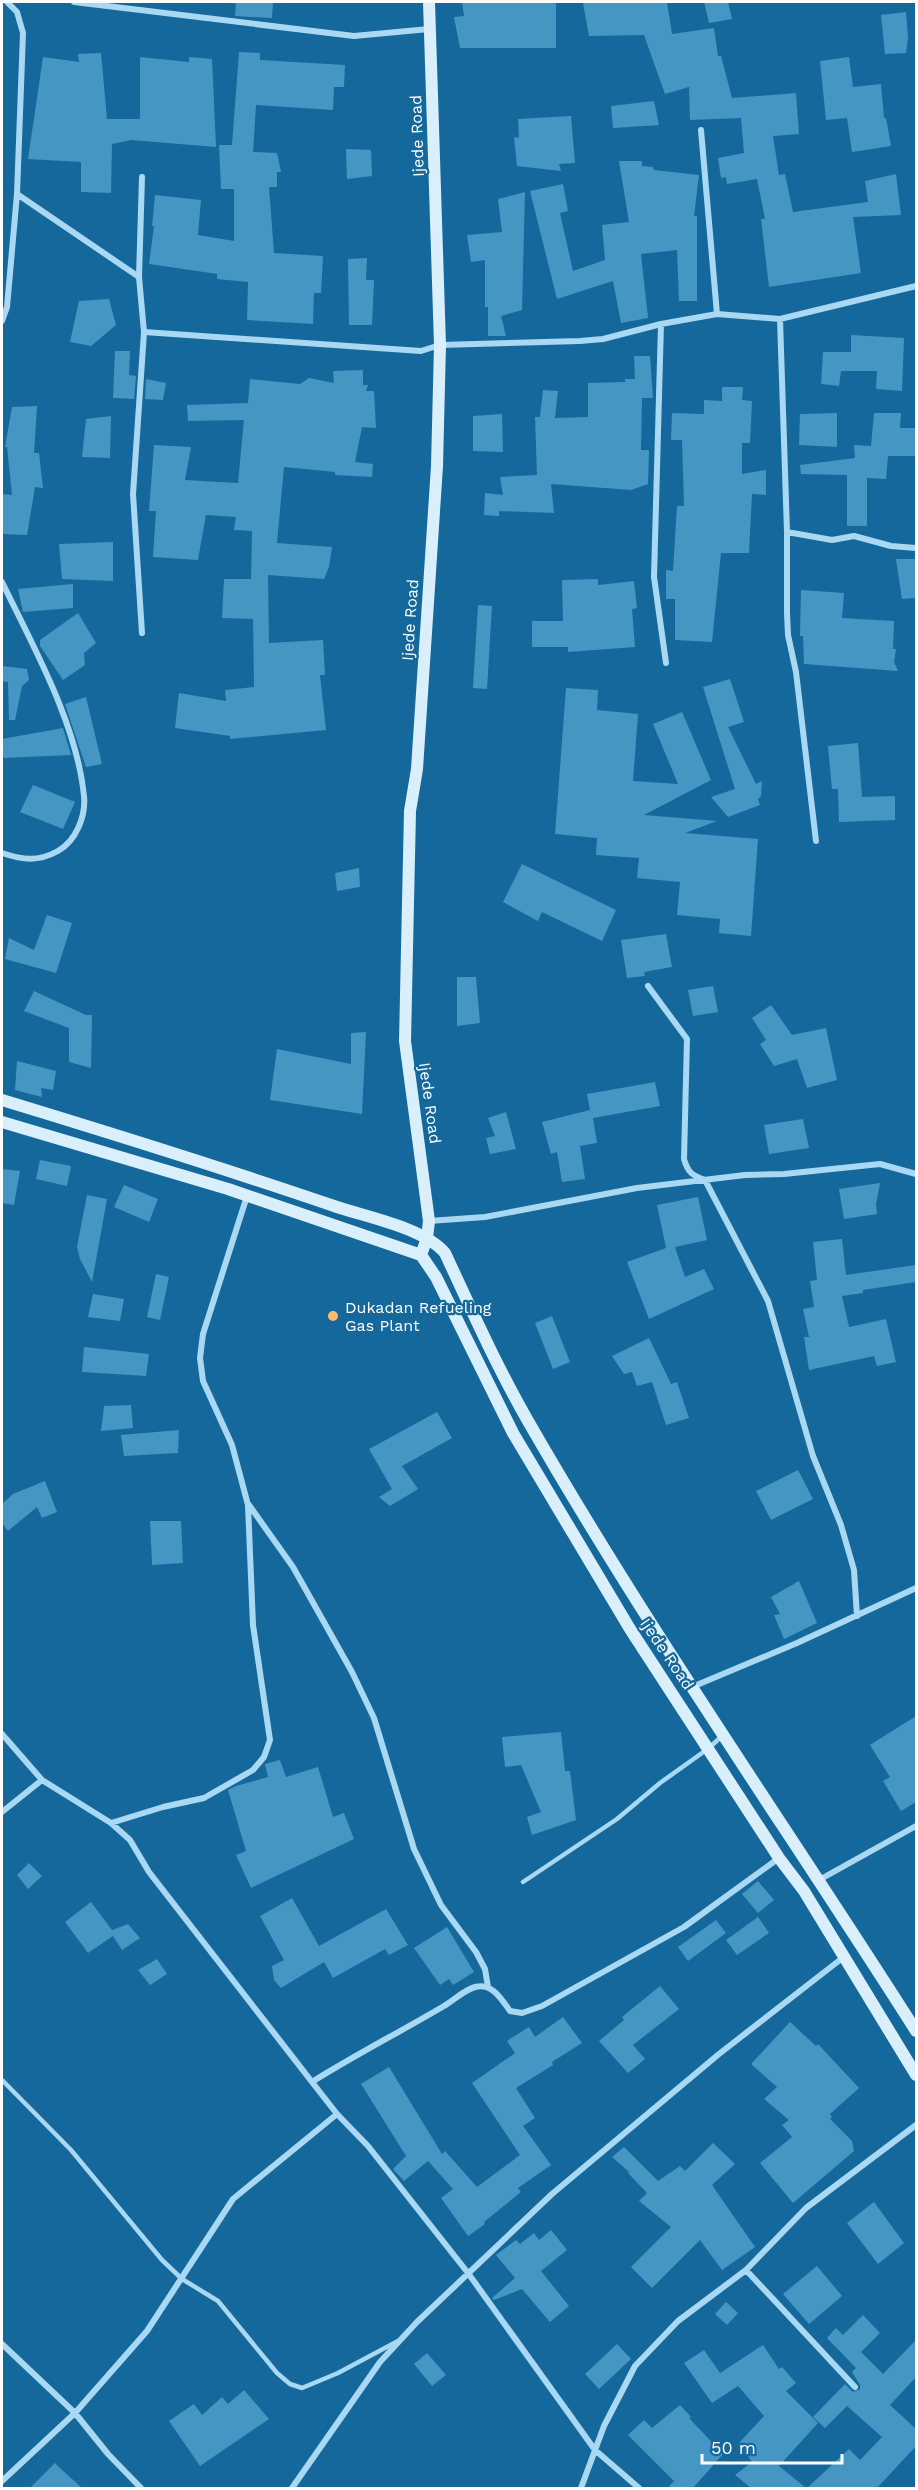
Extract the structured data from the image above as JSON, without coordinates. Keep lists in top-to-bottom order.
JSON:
{
  "streets": {
    "main road": ["Ijede Road"]
  },
  "places": ["Dukadan Refueling Gas Plant"],
  "scale_bar": "50 m"
}
